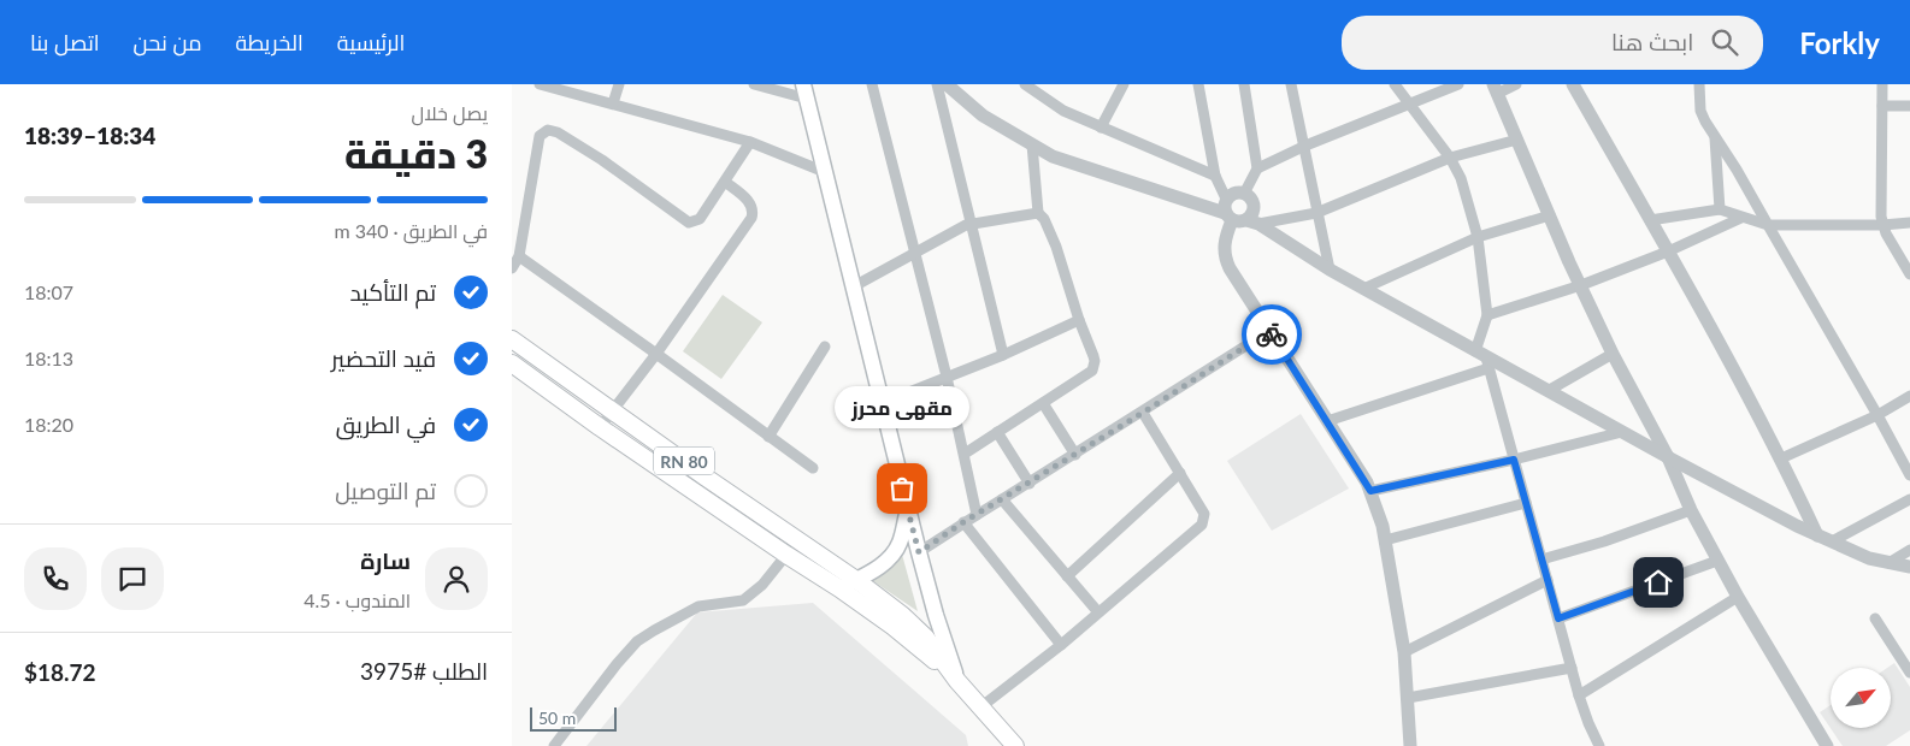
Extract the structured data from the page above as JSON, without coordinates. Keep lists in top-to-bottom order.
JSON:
{
  "streets": {
    "main road": ["RN 80"]
  },
  "places": ["مقهى محرز"],
  "scale_bar": "50 m",
  "north": "top right",
  "page": {
    "header": "Forkly",
    "search": "ابحث هنا",
    "nav": [
      "الرئيسية",
      "الخريطة",
      "من نحن",
      "اتصل بنا"
    ],
    "heading": ["3 دقيقة", "يصل خلال", "18:34–18:39"],
    "panel": [
      "سارة",
      "المندوب · 4.5",
      "الطلب #3975",
      "$18.72"
    ],
    "bar": "في الطريق · 340 m",
    "list": [
      ["تم التأكيد", "18:07"],
      ["قيد التحضير", "18:13"],
      ["في الطريق", "18:20"],
      "تم التوصيل"
    ],
    "bubble": "مقهى محرز",
    "scale": "50 m"
  }
}
